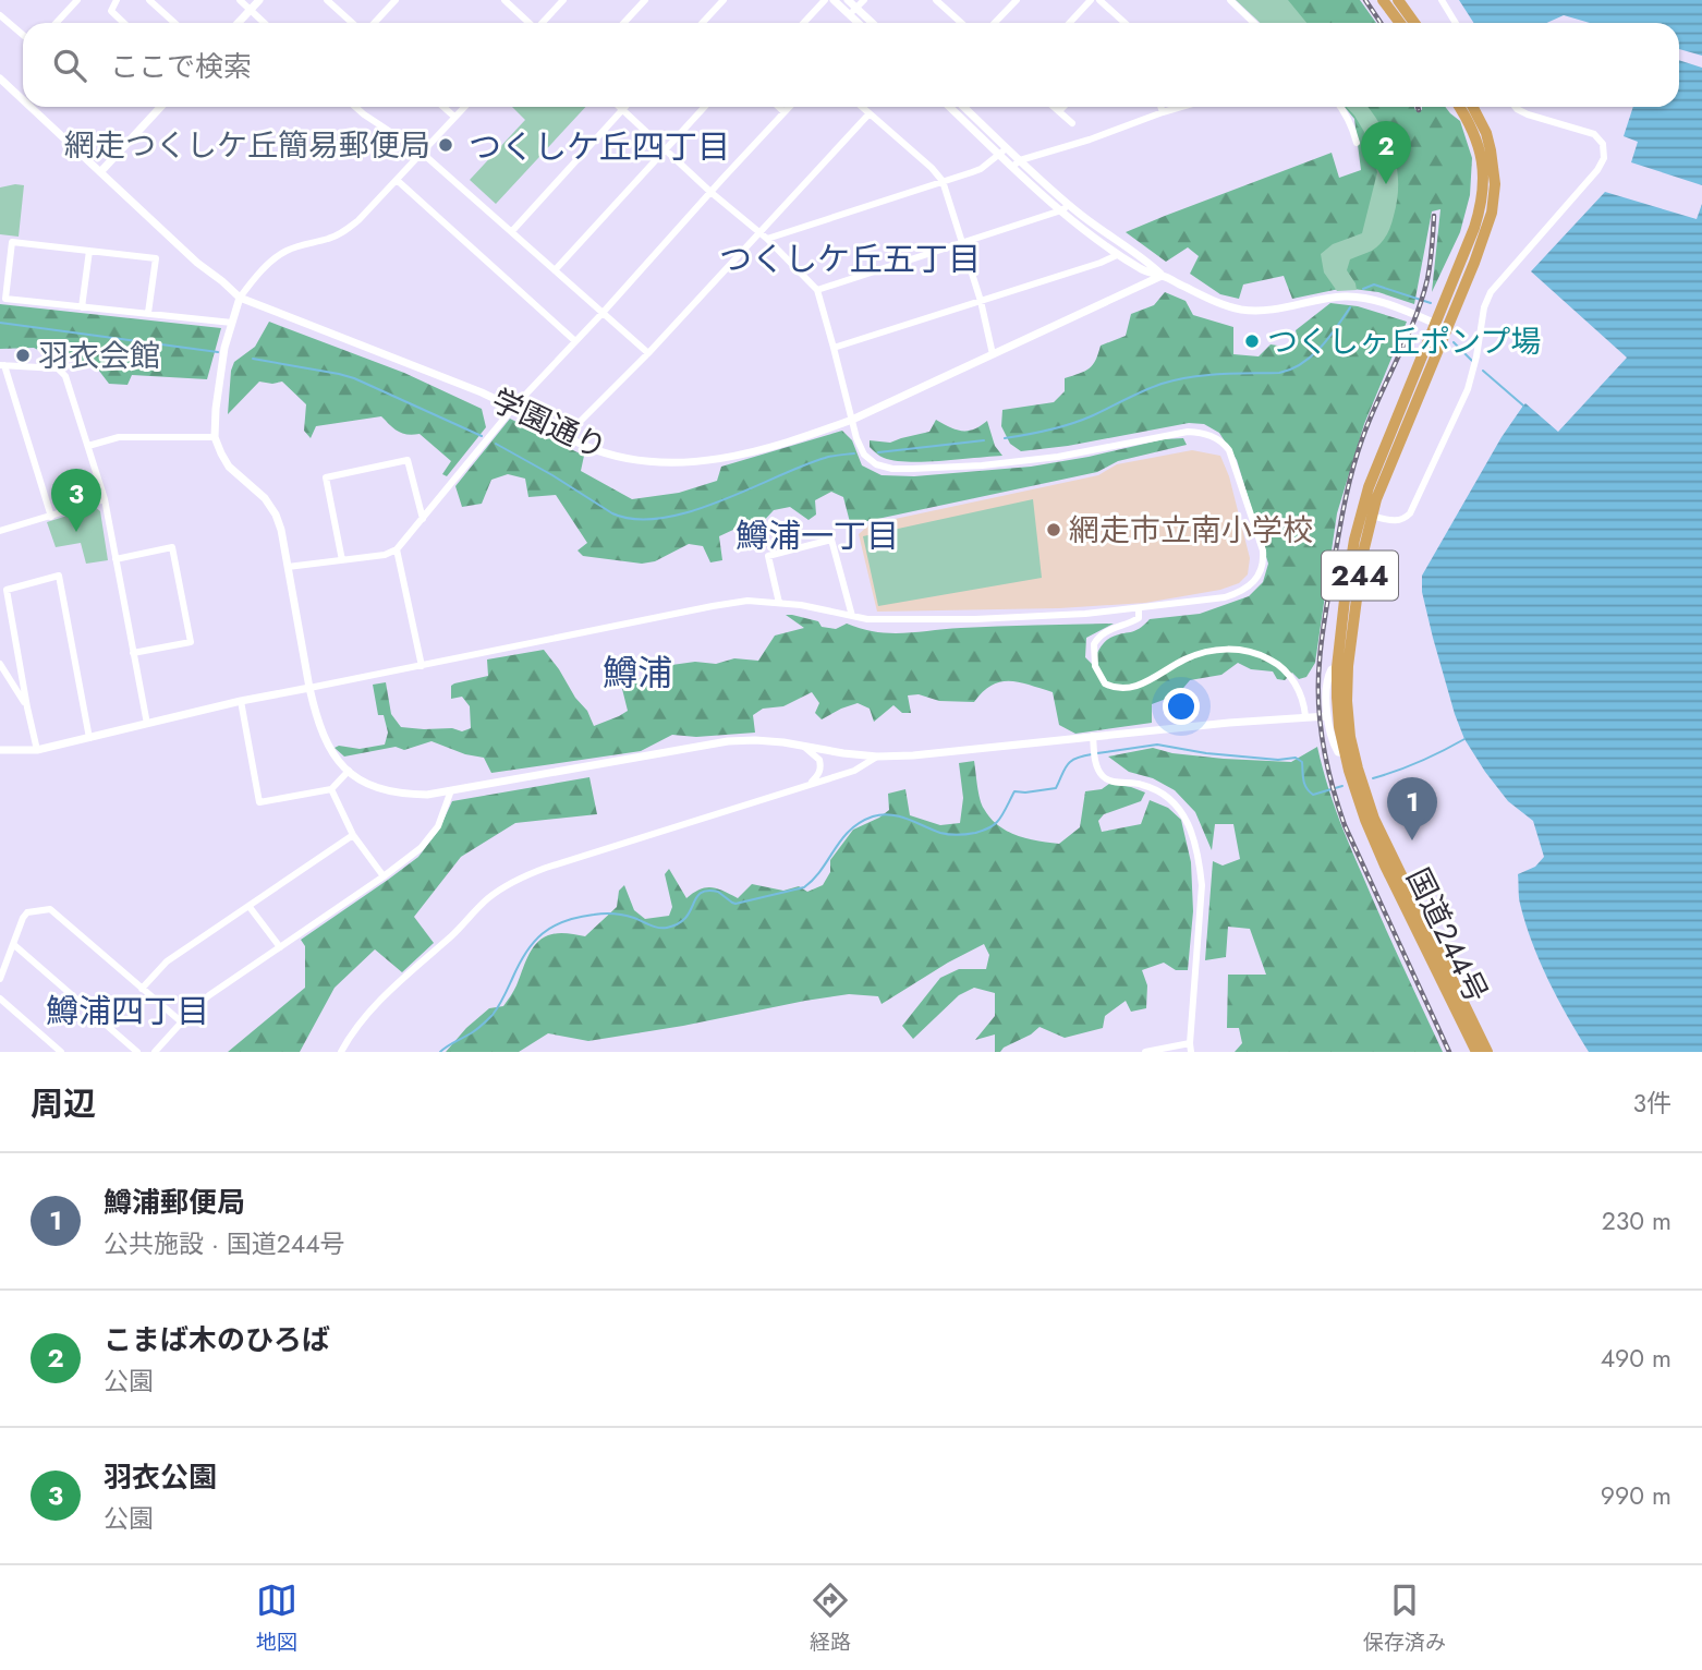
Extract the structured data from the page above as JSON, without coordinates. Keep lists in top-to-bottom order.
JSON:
{
  "streets": {
    "highway": ["244", "国道244号"],
    "street": ["学園通り"]
  },
  "districts": [
    "つくしケ丘四丁目",
    "つくしケ丘五丁目",
    "鱒浦一丁目",
    "鱒浦",
    "鱒浦四丁目"
  ],
  "places": [
    "網走つくしケ丘簡易郵便局",
    "つくしヶ丘ポンプ場",
    "羽衣会館",
    "網走市立南小学校"
  ],
  "page": {
    "search": "ここで検索",
    "pins": ["2", "3", "1"],
    "heading": ["周辺", "3件"],
    "list": [
      {
        "mark": "1",
        "name": "鱒浦郵便局",
        "note": "公共施設 · 国道244号",
        "value": "230 m"
      },
      {
        "mark": "2",
        "name": "こまば木のひろば",
        "note": "公園",
        "value": "490 m"
      },
      {
        "mark": "3",
        "name": "羽衣公園",
        "note": "公園",
        "value": "990 m"
      }
    ],
    "nav": ["地図", "経路", "保存済み"]
  }
}
